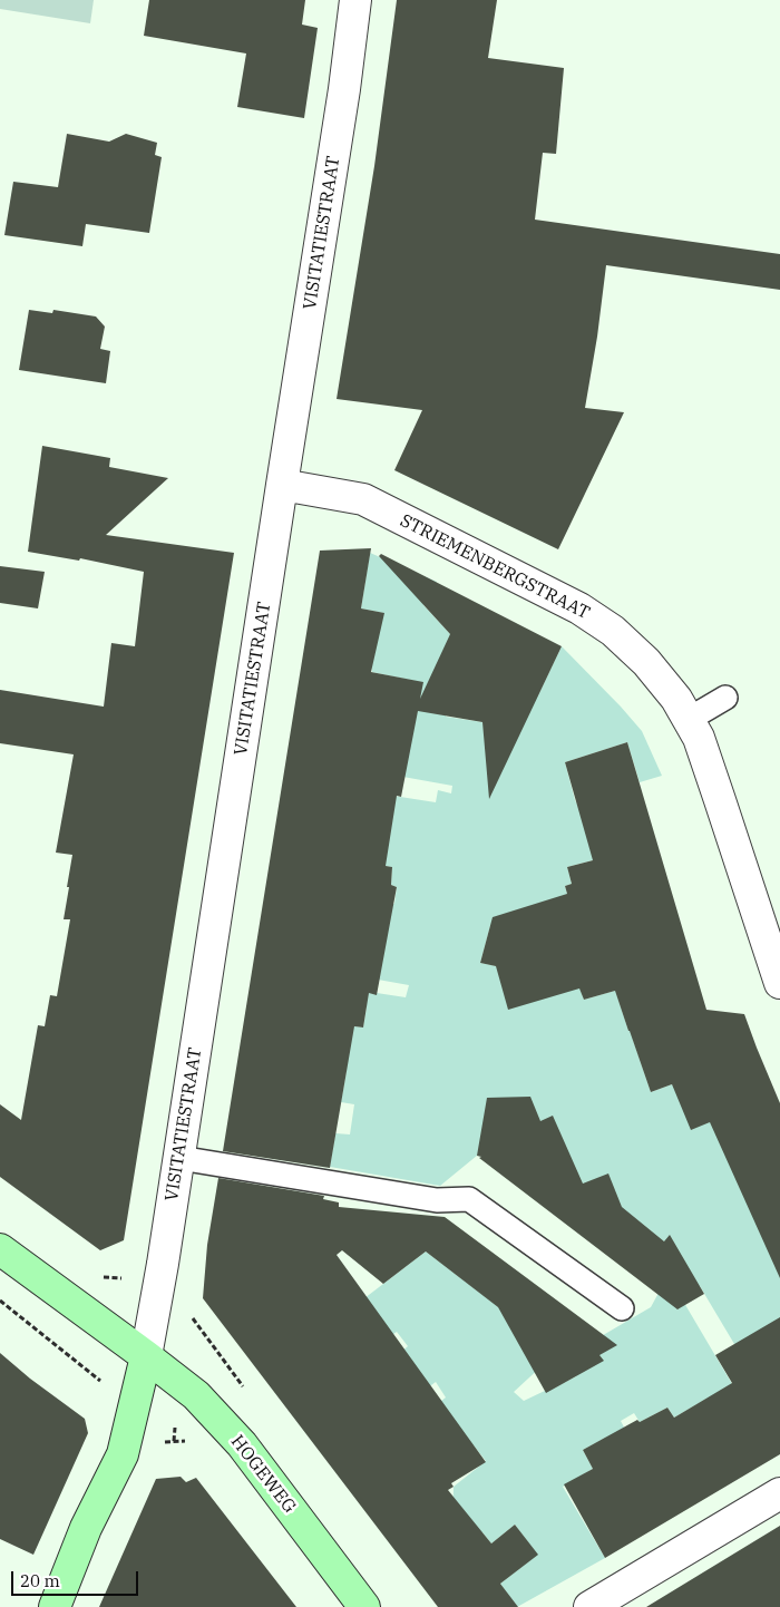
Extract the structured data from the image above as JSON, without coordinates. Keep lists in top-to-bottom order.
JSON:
{
  "streets": {
    "street": ["VISITATIESTRAAT", "STRIEMENBERGSTRAAT", "HOGEWEG"]
  },
  "crossings": [
    ["VISITATIESTRAAT", "STRIEMENBERGSTRAAT"],
    ["VISITATIESTRAAT", "HOGEWEG"]
  ],
  "scale_bar": "20 m"
}
